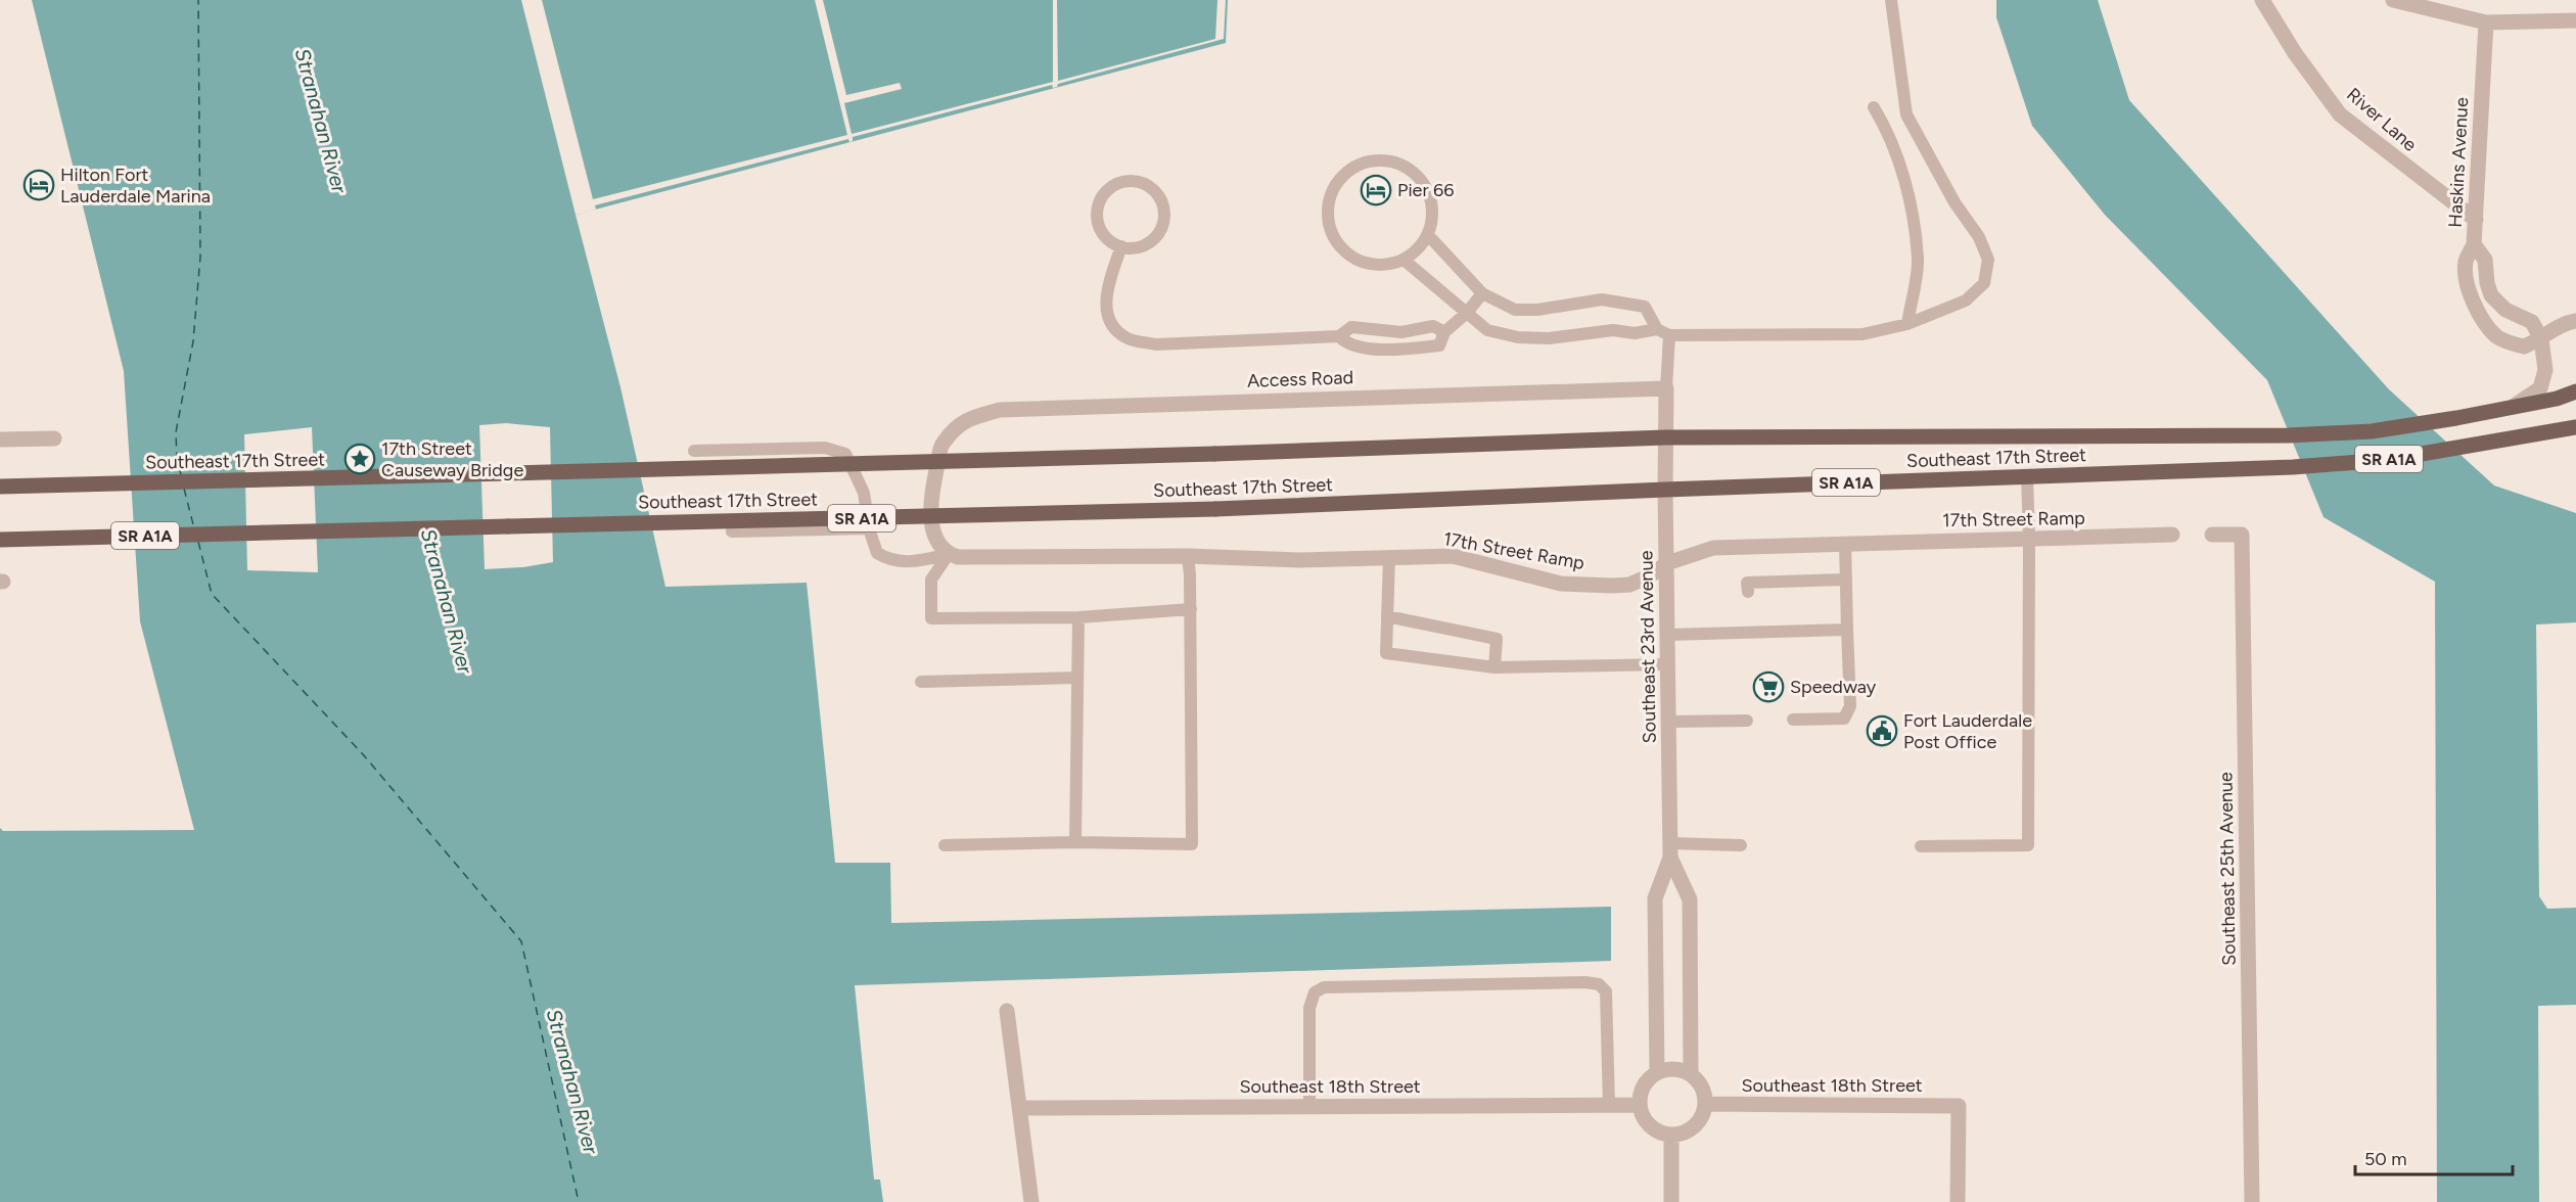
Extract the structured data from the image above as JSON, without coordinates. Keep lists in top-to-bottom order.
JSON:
{
  "streets": {
    "main road": ["Southeast 17th Street", "SR A1A"],
    "street": [
      "River Lane",
      "Haskins Avenue",
      "Access Road",
      "17th Street Ramp",
      "Southeast 23rd Avenue",
      "Southeast 25th Avenue",
      "Southeast 18th Street"
    ]
  },
  "crossings": [
    ["River Lane", "Haskins Avenue"],
    ["Access Road", "17th Street Ramp"],
    ["Southeast 17th Street", "SR A1A"],
    ["Southeast 17th Street", "Southeast 23rd Avenue"],
    ["17th Street Ramp", "Southeast 23rd Avenue"],
    ["Southeast 23rd Avenue", "Southeast 18th Street"]
  ],
  "water": ["Stranahan River"],
  "places": {
    "hotel": ["Hilton Fort Lauderdale Marina", "Pier 66"],
    "place": ["17th Street Causeway Bridge"],
    "supermarket": ["Speedway"],
    "public building": ["Fort Lauderdale Post Office"]
  },
  "scale_bar": "50 m"
}
